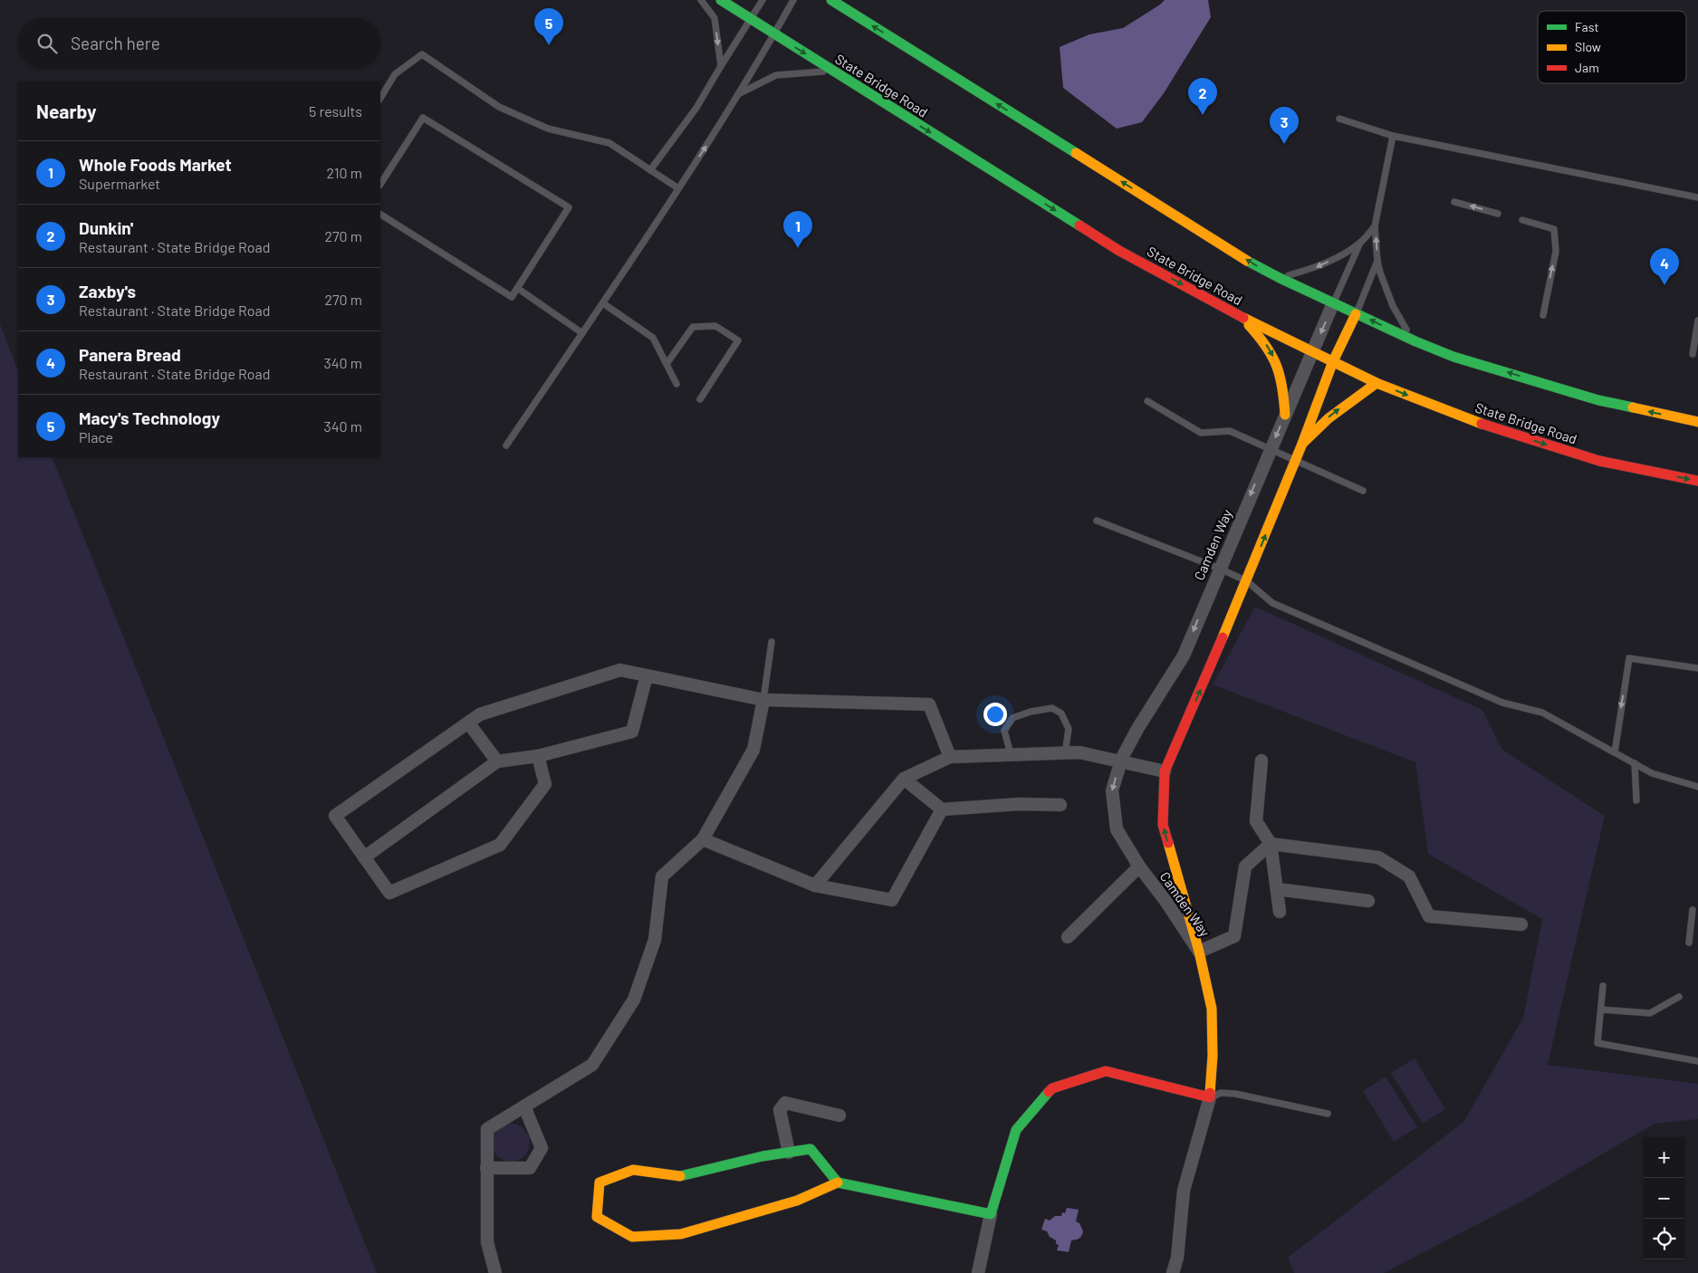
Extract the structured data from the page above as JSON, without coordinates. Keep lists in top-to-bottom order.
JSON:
{
  "streets": {
    "main road": ["State Bridge Road", "Camden Way"]
  },
  "crossings": [
    ["State Bridge Road", "Camden Way"]
  ],
  "legend": ["Fast", "Slow", "Jam"],
  "page": {
    "pins": [
      "5",
      "2",
      "3",
      "1",
      "4"
    ],
    "search": "Search here",
    "heading": ["Nearby", "5 results"],
    "list": [
      {
        "mark": "1",
        "name": "Whole Foods Market",
        "note": "Supermarket",
        "value": "210 m"
      },
      {
        "mark": "2",
        "name": "Dunkin'",
        "note": "Restaurant · State Bridge Road",
        "value": "270 m"
      },
      {
        "mark": "3",
        "name": "Zaxby's",
        "note": "Restaurant · State Bridge Road",
        "value": "270 m"
      },
      {
        "mark": "4",
        "name": "Panera Bread",
        "note": "Restaurant · State Bridge Road",
        "value": "340 m"
      },
      {
        "mark": "5",
        "name": "Macy's Technology",
        "note": "Place",
        "value": "340 m"
      }
    ],
    "map_buttons": ["+", "−"]
  }
}
